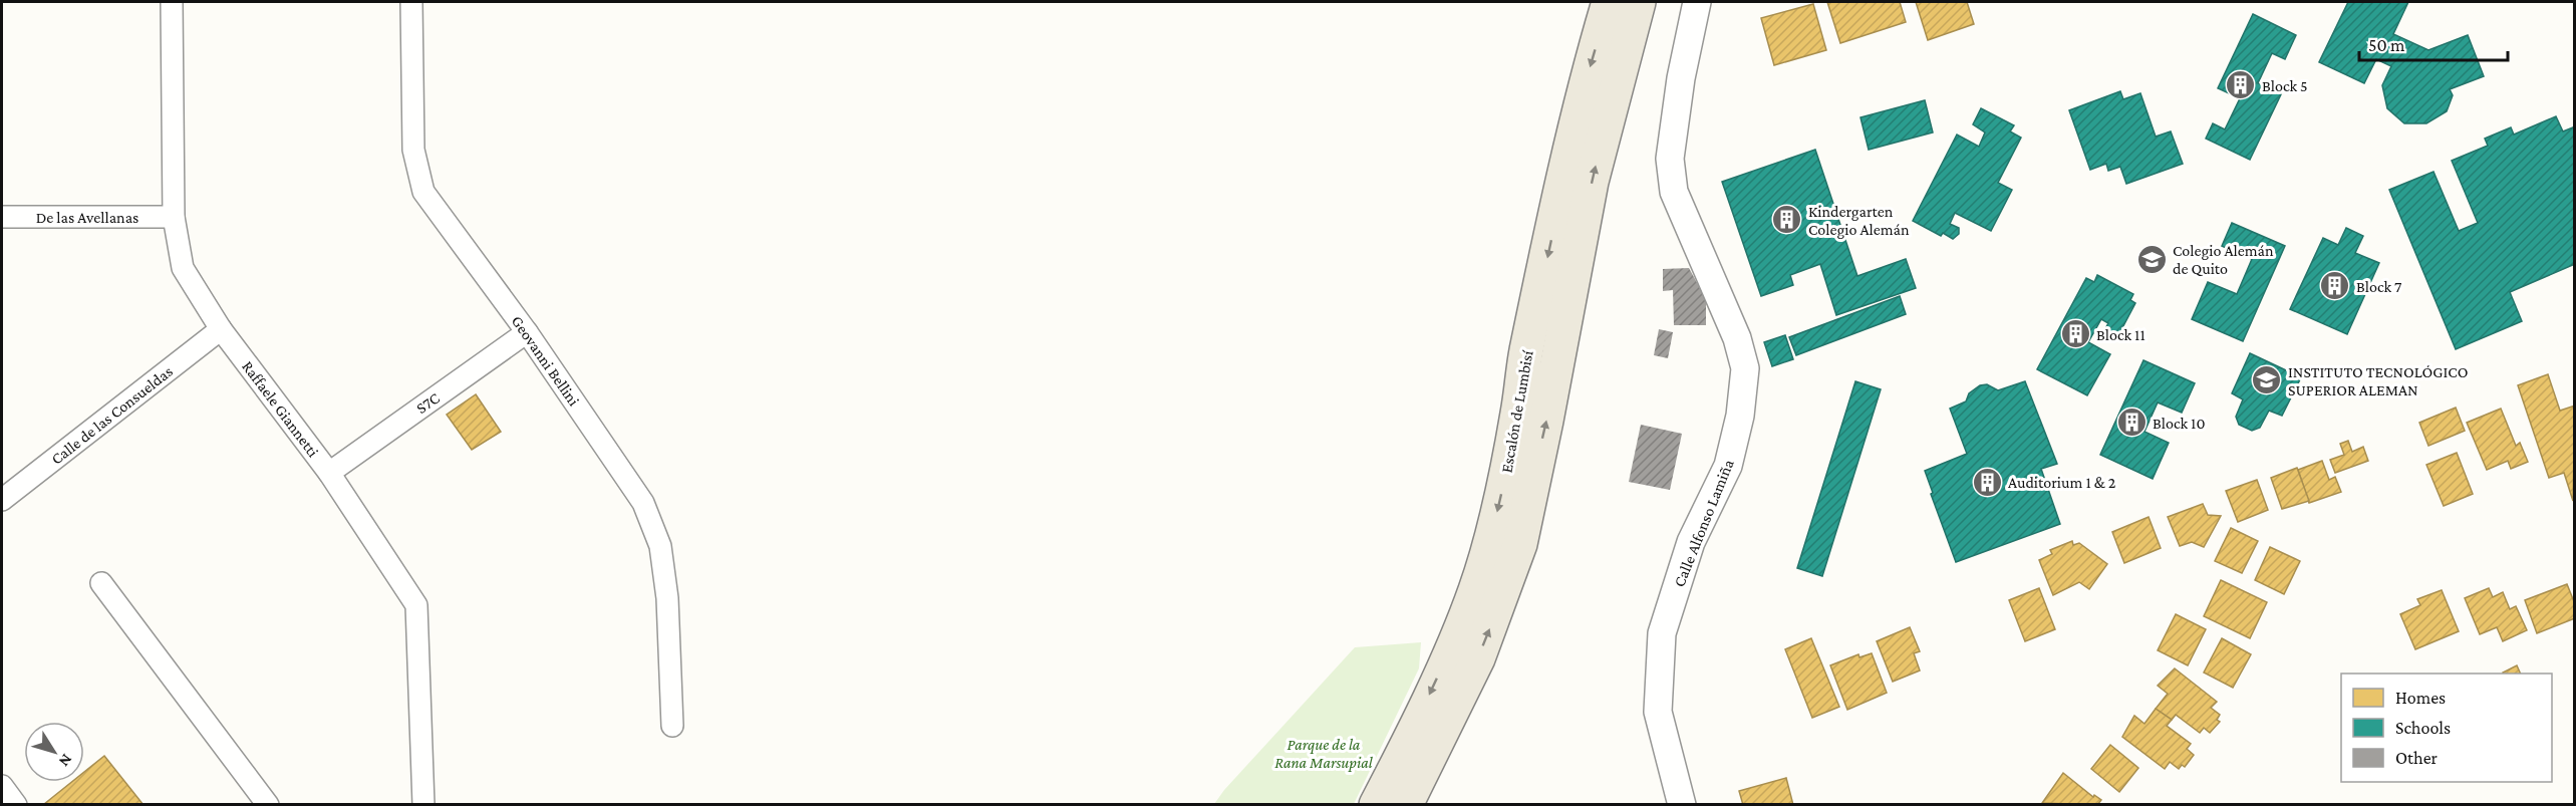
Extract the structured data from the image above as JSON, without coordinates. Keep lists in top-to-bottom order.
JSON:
{
  "streets": {
    "main road": ["Escalón de Lumbisí"],
    "street": [
      "De las Avellanas",
      "Geovanni Bellini",
      "S7C",
      "Raffaele Giannetti",
      "Calle de las Consueldas",
      "Calle Alfonso Lamiña"
    ]
  },
  "crossings": [
    ["De las Avellanas", "Raffaele Giannetti"],
    ["Geovanni Bellini", "S7C"],
    ["S7C", "Raffaele Giannetti"],
    ["Raffaele Giannetti", "Calle de las Consueldas"]
  ],
  "parks": ["Parque de la Rana Marsupial"],
  "places": {
    "building": [
      "Block 5",
      "Kindergarten Colegio Alemán",
      "Block 7",
      "Block 11",
      "Block 10",
      "Auditorium 1 & 2"
    ],
    "school or university": ["Colegio Alemán de Quito", "INSTITUTO TECNOLÓGICO SUPERIOR ALEMAN"]
  },
  "legend": ["Homes", "Schools", "Other"],
  "scale_bar": "50 m",
  "north": "bottom right"
}
